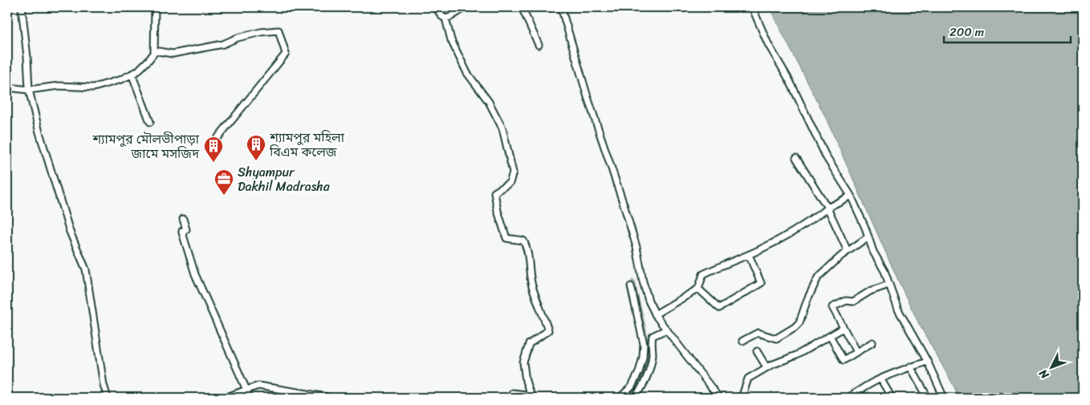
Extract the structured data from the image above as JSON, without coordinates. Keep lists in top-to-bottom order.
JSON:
{
  "places": {
    "building": ["শ্যামপুর মহিলা বিএম কলেজ", "শ্যামপুর মৌলভীপাড়া জামে মসজিদ"],
    "office": ["Shyampur Dakhil Madrasha"]
  },
  "scale_bar": "200 m",
  "north": "bottom left"
}
